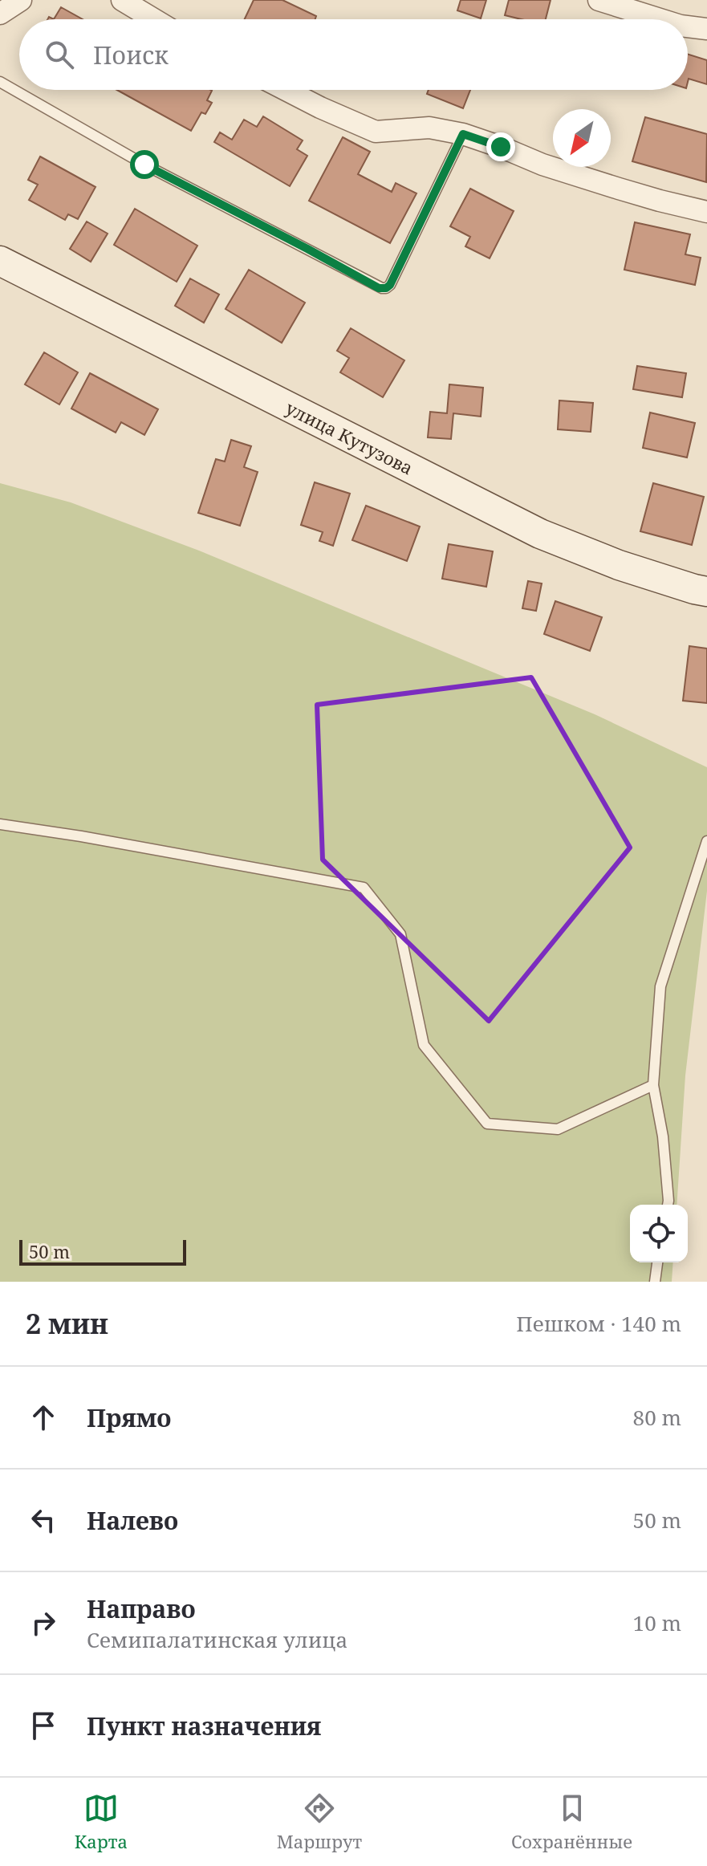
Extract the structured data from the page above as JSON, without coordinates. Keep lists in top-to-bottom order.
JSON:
{
  "streets": {
    "main road": ["улица Кутузова"]
  },
  "scale_bar": "50 m",
  "north": "bottom left",
  "page": {
    "search": "Поиск",
    "scale": "50 m",
    "heading": ["2 мин", "Пешком · 140 m"],
    "list": [
      ["Прямо", "80 m"],
      ["Налево", "50 m"],
      ["Направо", "Семипалатинская улица", "10 m"],
      "Пункт назначения"
    ],
    "nav": ["Карта", "Маршрут", "Сохранённые"]
  }
}
